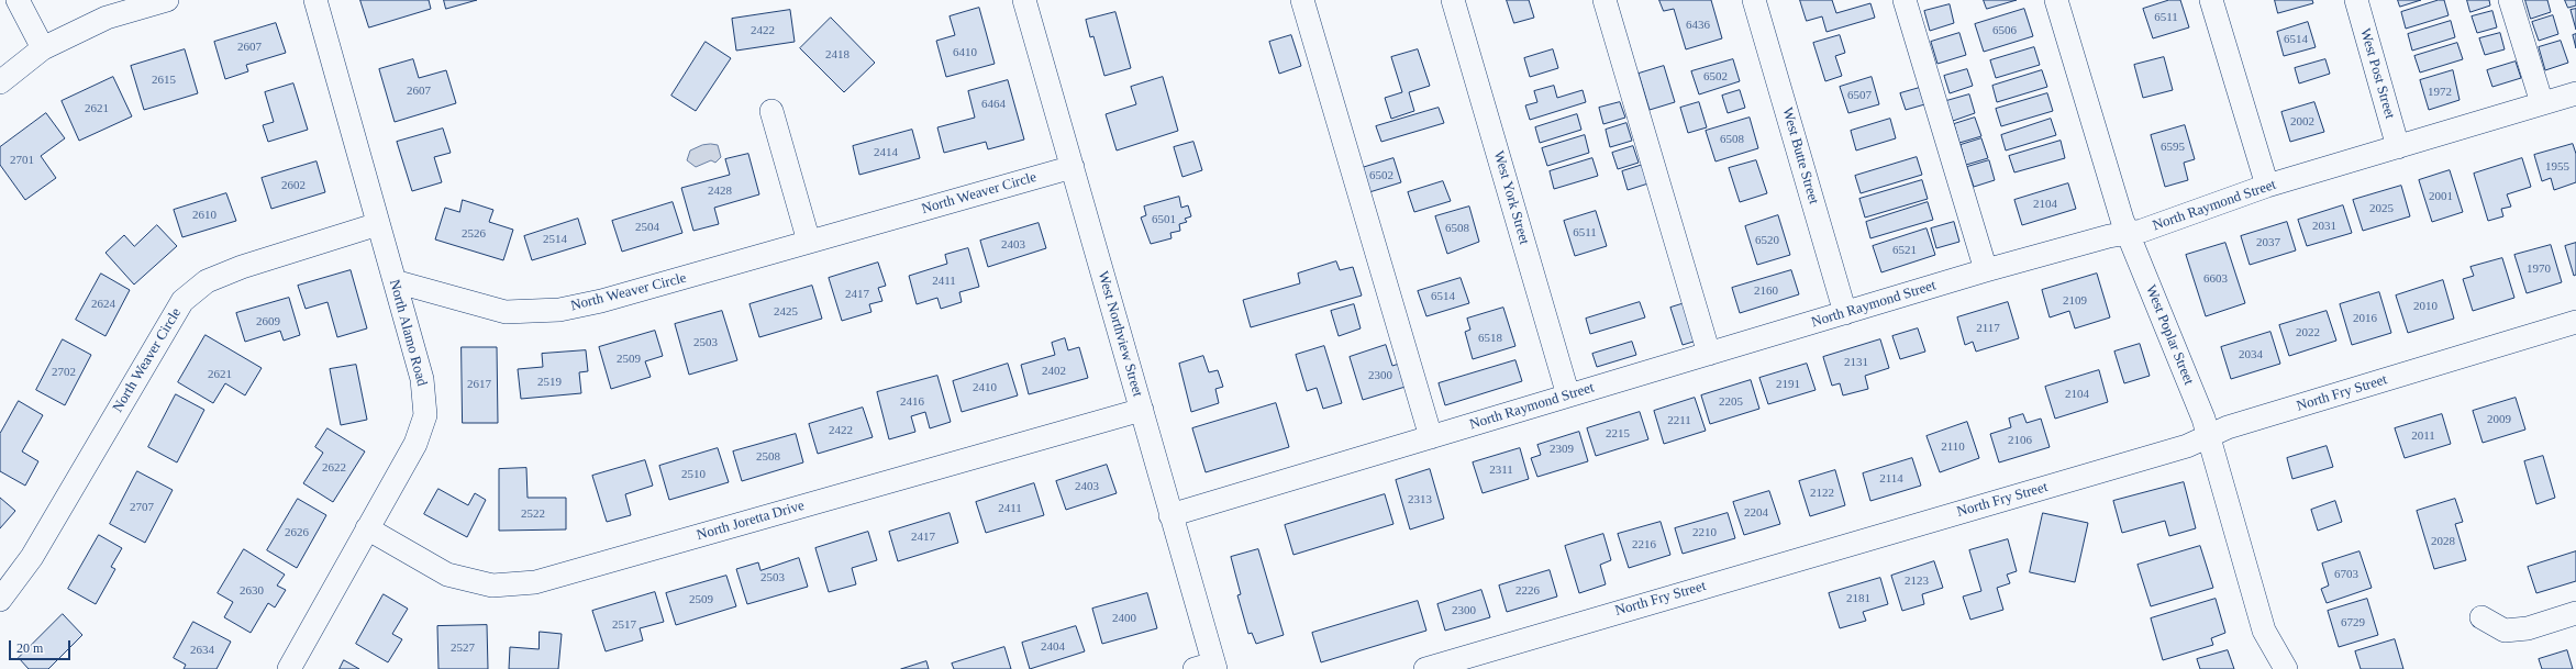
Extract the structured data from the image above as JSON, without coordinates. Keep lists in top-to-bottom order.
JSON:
{
  "streets": {
    "street": [
      "West Post Street",
      "West Butte Street",
      "North Weaver Circle",
      "West York Street",
      "North Raymond Street",
      "North Alamo Road",
      "West Northview Street",
      "West Poplar Street",
      "North Fry Street",
      "North Joretta Drive"
    ]
  },
  "crossings": [
    ["West Post Street", "North Raymond Street"],
    ["West Butte Street", "North Raymond Street"],
    ["North Weaver Circle", "North Alamo Road"],
    ["North Weaver Circle", "West Northview Street"],
    ["West York Street", "North Raymond Street"],
    ["North Raymond Street", "West Northview Street"],
    ["North Raymond Street", "West Poplar Street"],
    ["North Alamo Road", "North Joretta Drive"],
    ["West Northview Street", "North Joretta Drive"],
    ["West Poplar Street", "North Fry Street"]
  ],
  "house_numbers": [
    "6511",
    "6436",
    "2422",
    "6506",
    "6514",
    "2607",
    "6410",
    "2418",
    "6502",
    "2615",
    "2607",
    "1972",
    "6507",
    "6464",
    "2621",
    "2002",
    "6508",
    "6595",
    "2414",
    "2701",
    "1955",
    "6502",
    "2602",
    "2428",
    "2001",
    "2104",
    "2025",
    "2610",
    "6501",
    "2031",
    "2504",
    "6508",
    "6511",
    "2526",
    "2514",
    "6520",
    "2037",
    "2403",
    "6521",
    "1970",
    "6603",
    "2411",
    "2160",
    "2417",
    "6514",
    "2109",
    "2624",
    "2010",
    "2425",
    "2016",
    "2609",
    "2117",
    "2022",
    "6518",
    "2503",
    "2034",
    "2509",
    "2131",
    "2402",
    "2702",
    "2621",
    "2300",
    "2519",
    "2617",
    "2191",
    "2410",
    "2104",
    "2416",
    "2205",
    "2009",
    "2211",
    "2422",
    "2215",
    "2011",
    "2106",
    "2110",
    "2309",
    "2508",
    "2622",
    "2311",
    "2510",
    "2114",
    "2403",
    "2122",
    "2313",
    "2707",
    "2411",
    "2204",
    "2522",
    "2626",
    "2210",
    "2417",
    "2028",
    "2216",
    "6703",
    "2503",
    "2123",
    "2630",
    "2226",
    "2181",
    "2509",
    "2300",
    "2400",
    "6729",
    "2517",
    "2404",
    "2527",
    "2634"
  ],
  "scale_bar": "20 m"
}
